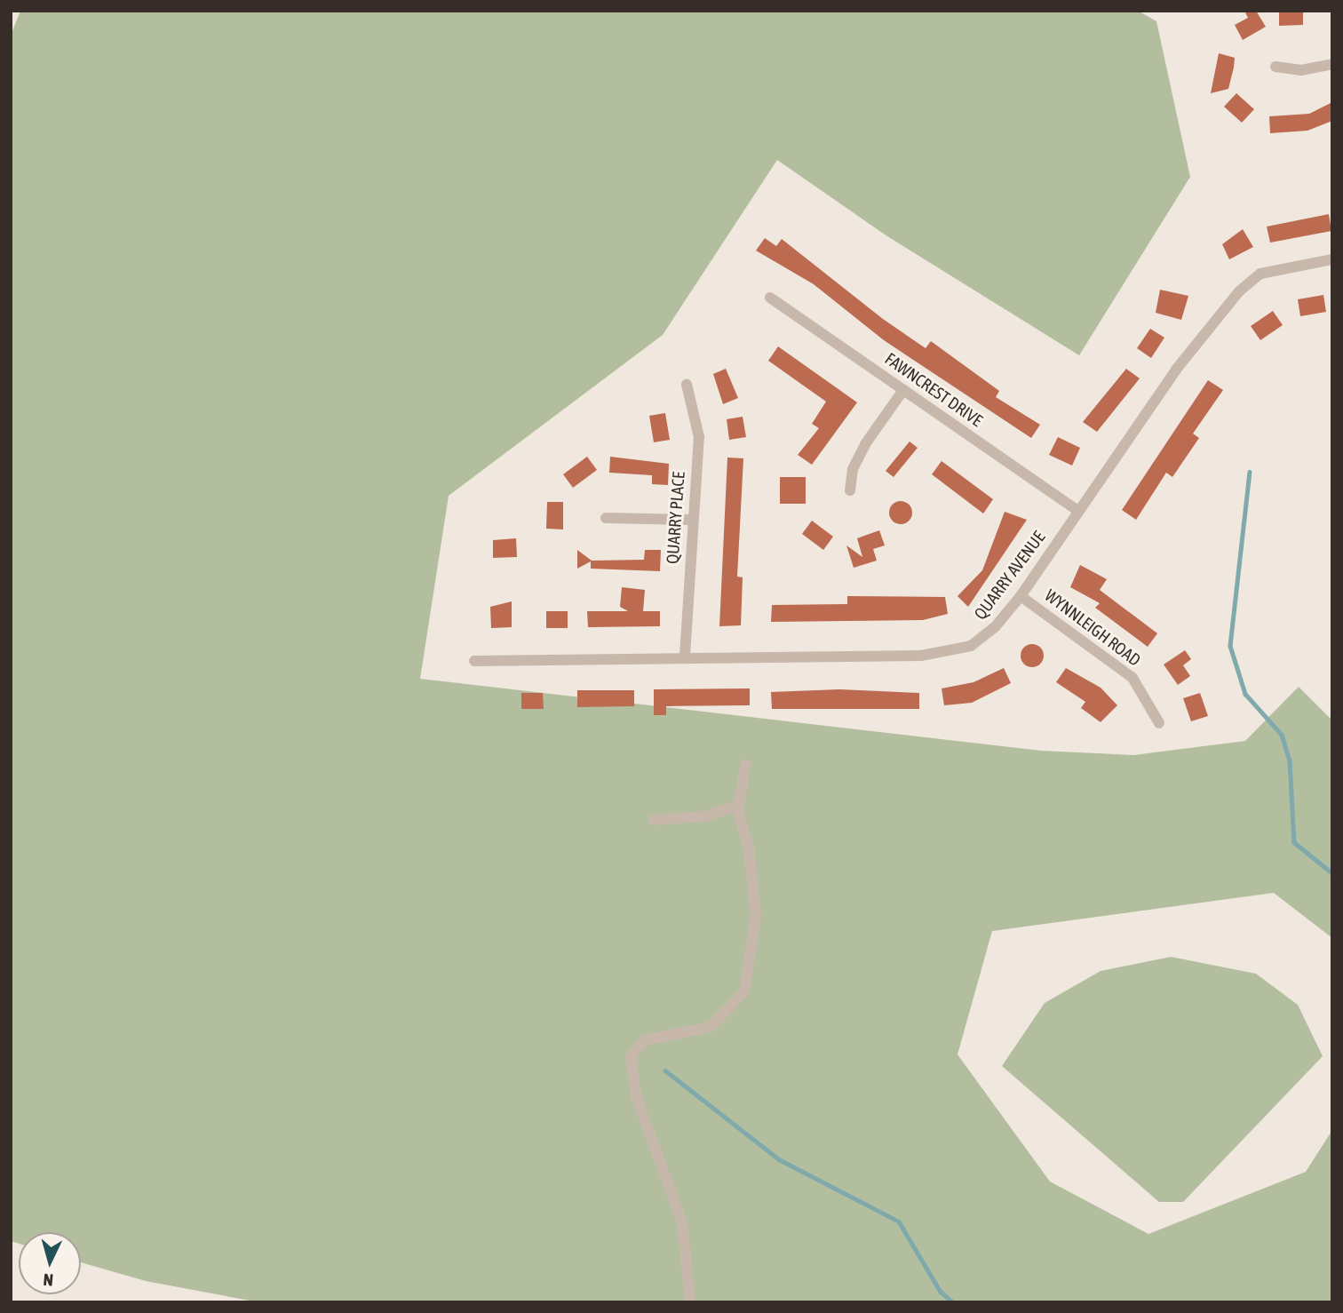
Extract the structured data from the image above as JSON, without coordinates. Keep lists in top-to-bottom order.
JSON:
{
  "streets": {
    "street": [
      "FAWNCREST DRIVE",
      "QUARRY PLACE",
      "QUARRY AVENUE",
      "WYNNLEIGH ROAD"
    ]
  },
  "crossings": [
    ["FAWNCREST DRIVE", "QUARRY AVENUE"],
    ["QUARRY PLACE", "QUARRY AVENUE"],
    ["QUARRY AVENUE", "WYNNLEIGH ROAD"]
  ],
  "north": "bottom"
}
